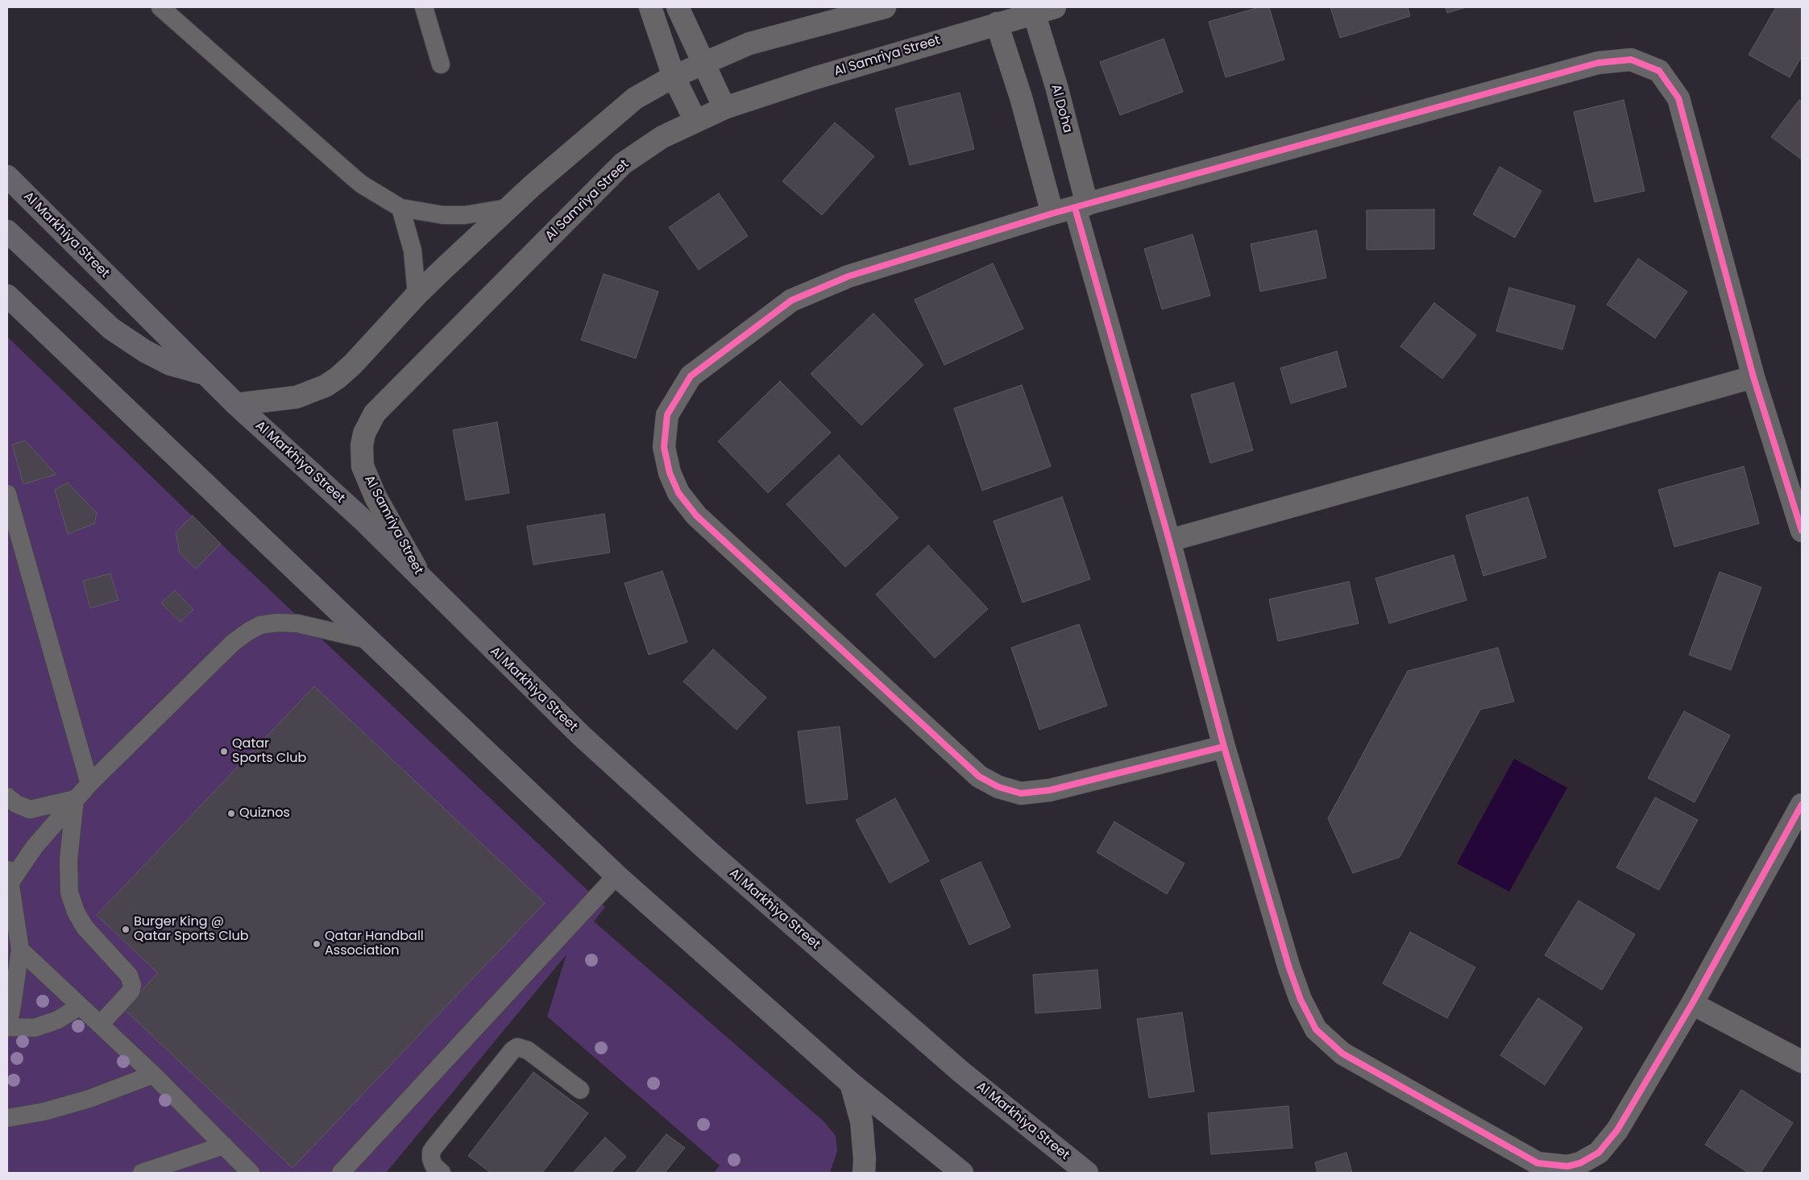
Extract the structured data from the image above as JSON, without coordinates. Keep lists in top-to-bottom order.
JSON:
{
  "streets": {
    "highway": ["Al Markhiya Street"],
    "street": ["Al Samriya Street", "Al Doha"]
  },
  "crossings": [
    ["Al Samriya Street", "Al Doha"],
    ["Al Samriya Street", "Al Markhiya Street"]
  ],
  "places": [
    "Qatar Sports Club",
    "Quiznos",
    "Burger King @ Qatar Sports Club",
    "Qatar Handball Association"
  ]
}
